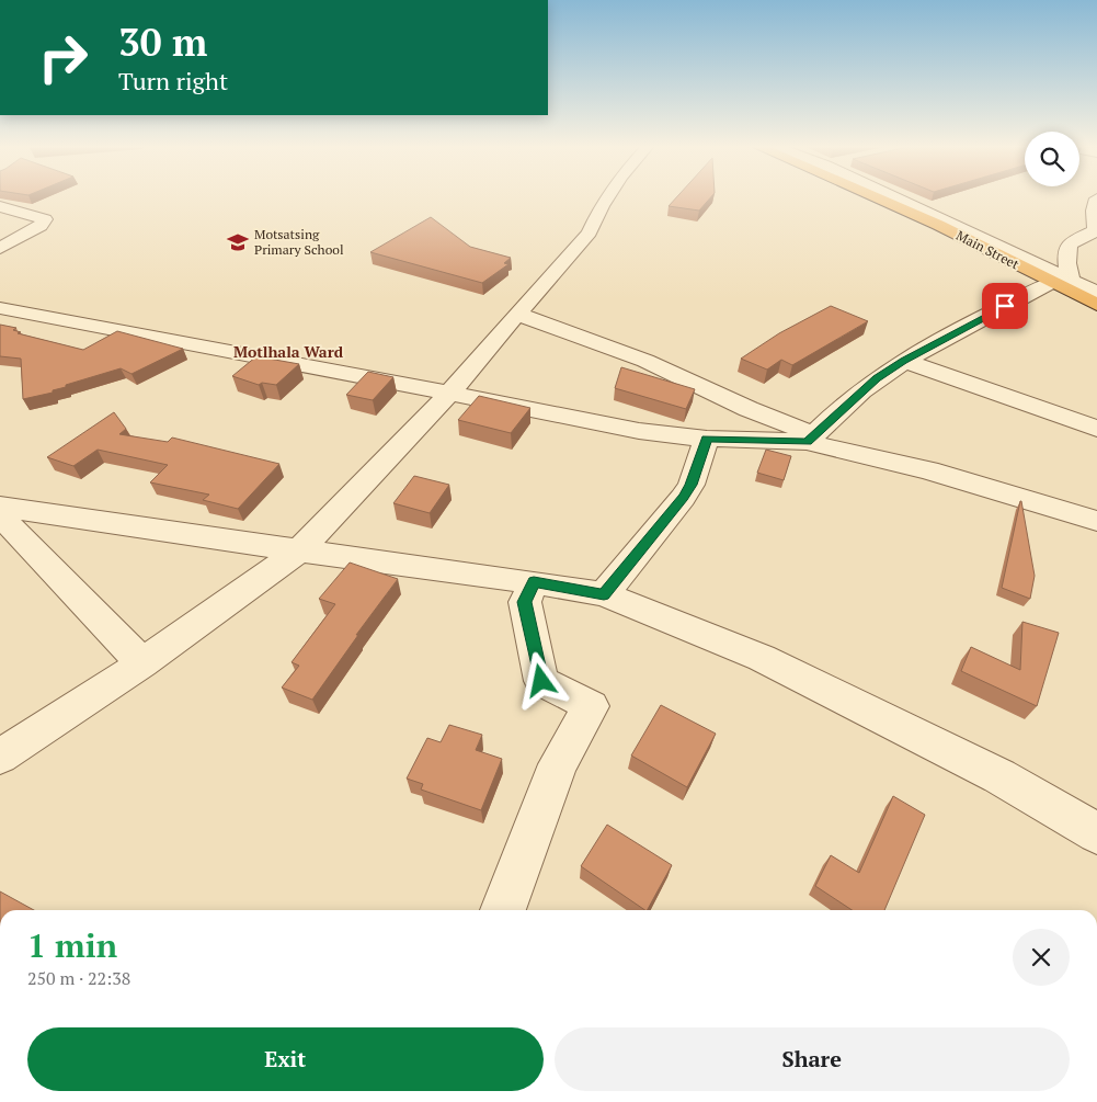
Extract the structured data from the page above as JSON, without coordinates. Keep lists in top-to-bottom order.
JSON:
{
  "streets": {
    "highway": ["Main Street"]
  },
  "districts": ["Motlhala Ward"],
  "places": {
    "school or university": ["Motsatsing Primary School"]
  },
  "page": {
    "turn": ["30 m", "Turn right"],
    "heading": ["1 min", "250 m · 22:38"],
    "buttons": ["Exit", "Share"]
  }
}
